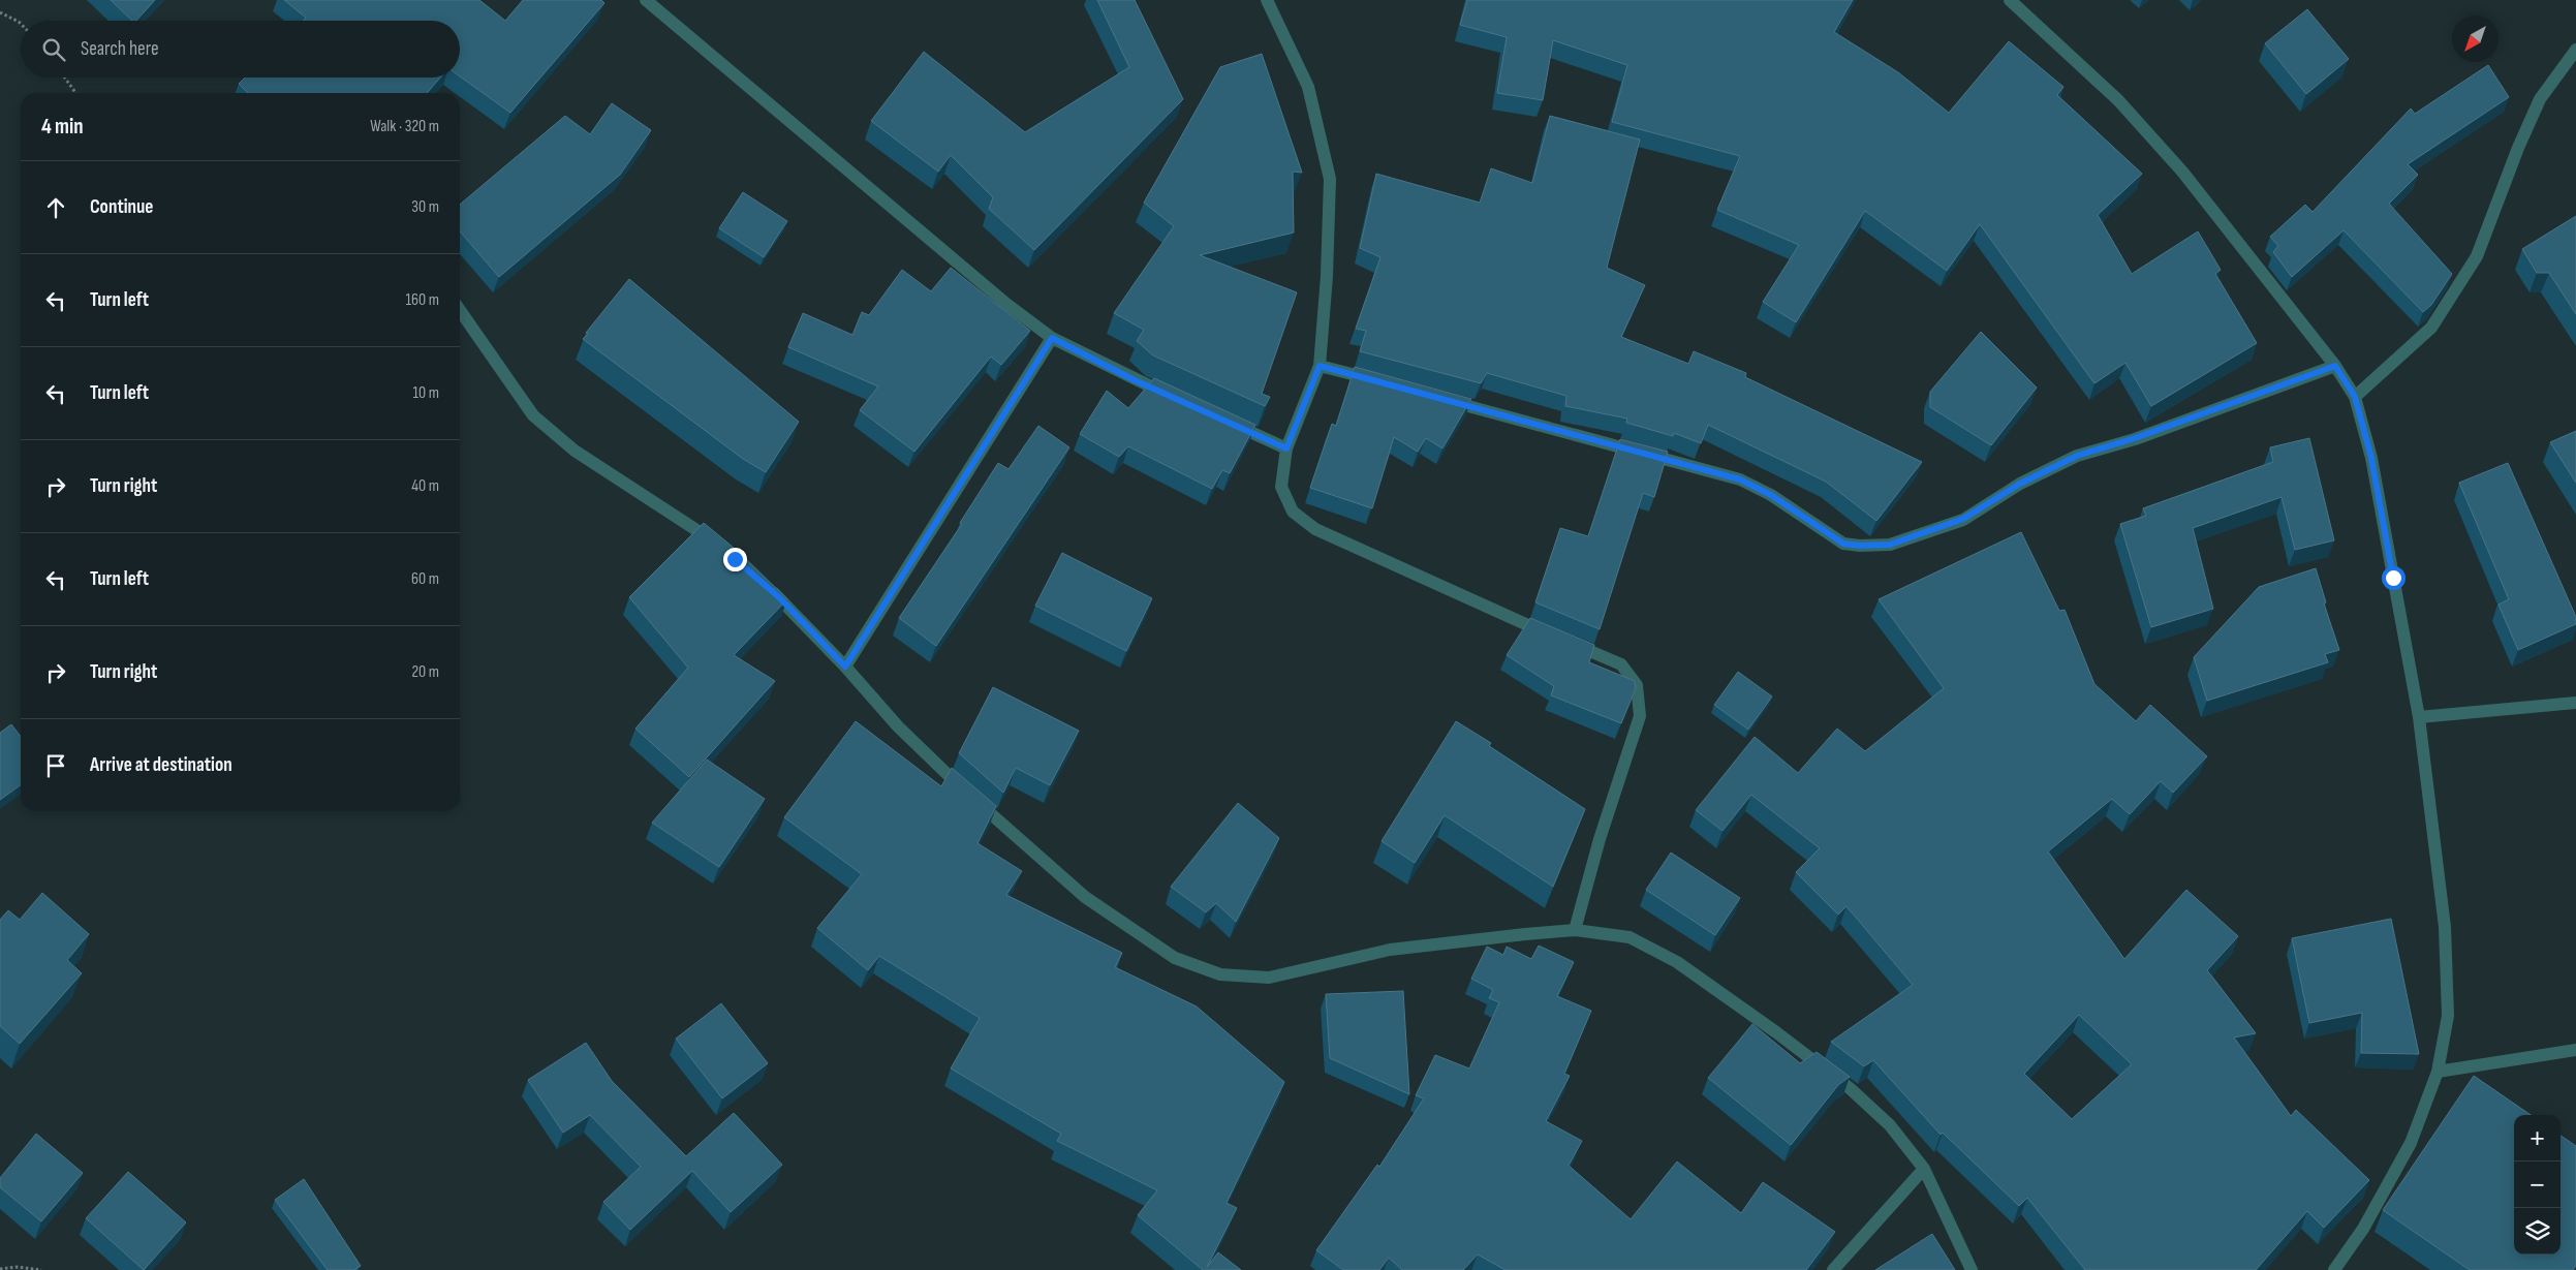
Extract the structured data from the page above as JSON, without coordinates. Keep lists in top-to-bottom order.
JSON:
{
  "north": "bottom left",
  "page": {
    "search": "Search here",
    "heading": ["4 min", "Walk · 320 m"],
    "list": [
      ["Continue", "30 m"],
      ["Turn left", "160 m"],
      ["Turn left", "10 m"],
      ["Turn right", "40 m"],
      ["Turn left", "60 m"],
      ["Turn right", "20 m"],
      "Arrive at destination"
    ],
    "map_buttons": ["+", "−"]
  }
}
